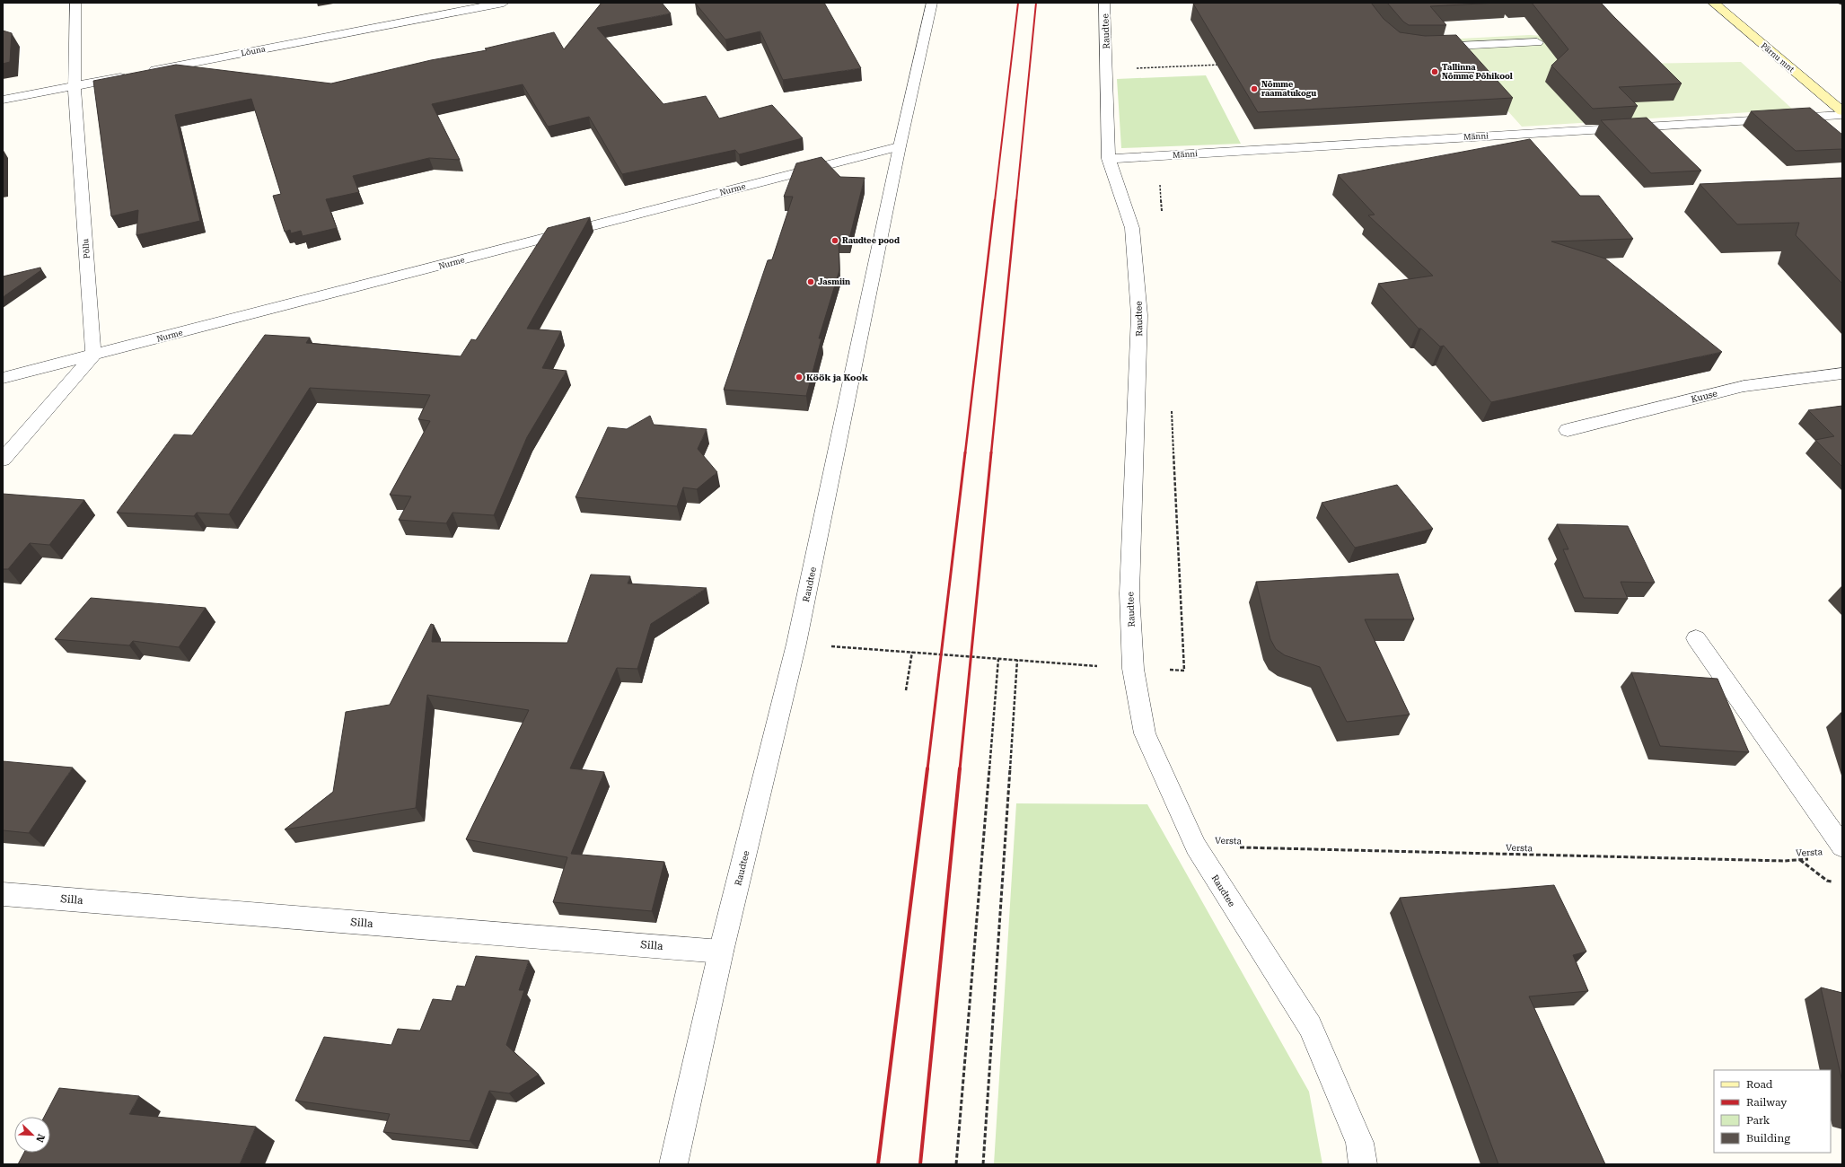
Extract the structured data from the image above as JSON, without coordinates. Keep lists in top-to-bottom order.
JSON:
{
  "streets": {
    "main road": ["Pärnu mnt"],
    "street": [
      "Raudtee",
      "Lõuna",
      "Männi",
      "Nurme",
      "Põllu",
      "Kuuse",
      "Silla"
    ],
    "path": ["Versta"]
  },
  "crossings": [
    ["Raudtee", "Männi"],
    ["Raudtee", "Nurme"],
    ["Raudtee", "Versta"],
    ["Raudtee", "Silla"],
    ["Nurme", "Põllu"]
  ],
  "places": [
    "Tallinna Nõmme Põhikool",
    "Nõmme raamatukogu",
    "Raudtee pood",
    "Jasmiin",
    "Köök ja Kook"
  ],
  "legend": [
    "Road",
    "Railway",
    "Park",
    "Building"
  ],
  "north": "bottom right"
}
